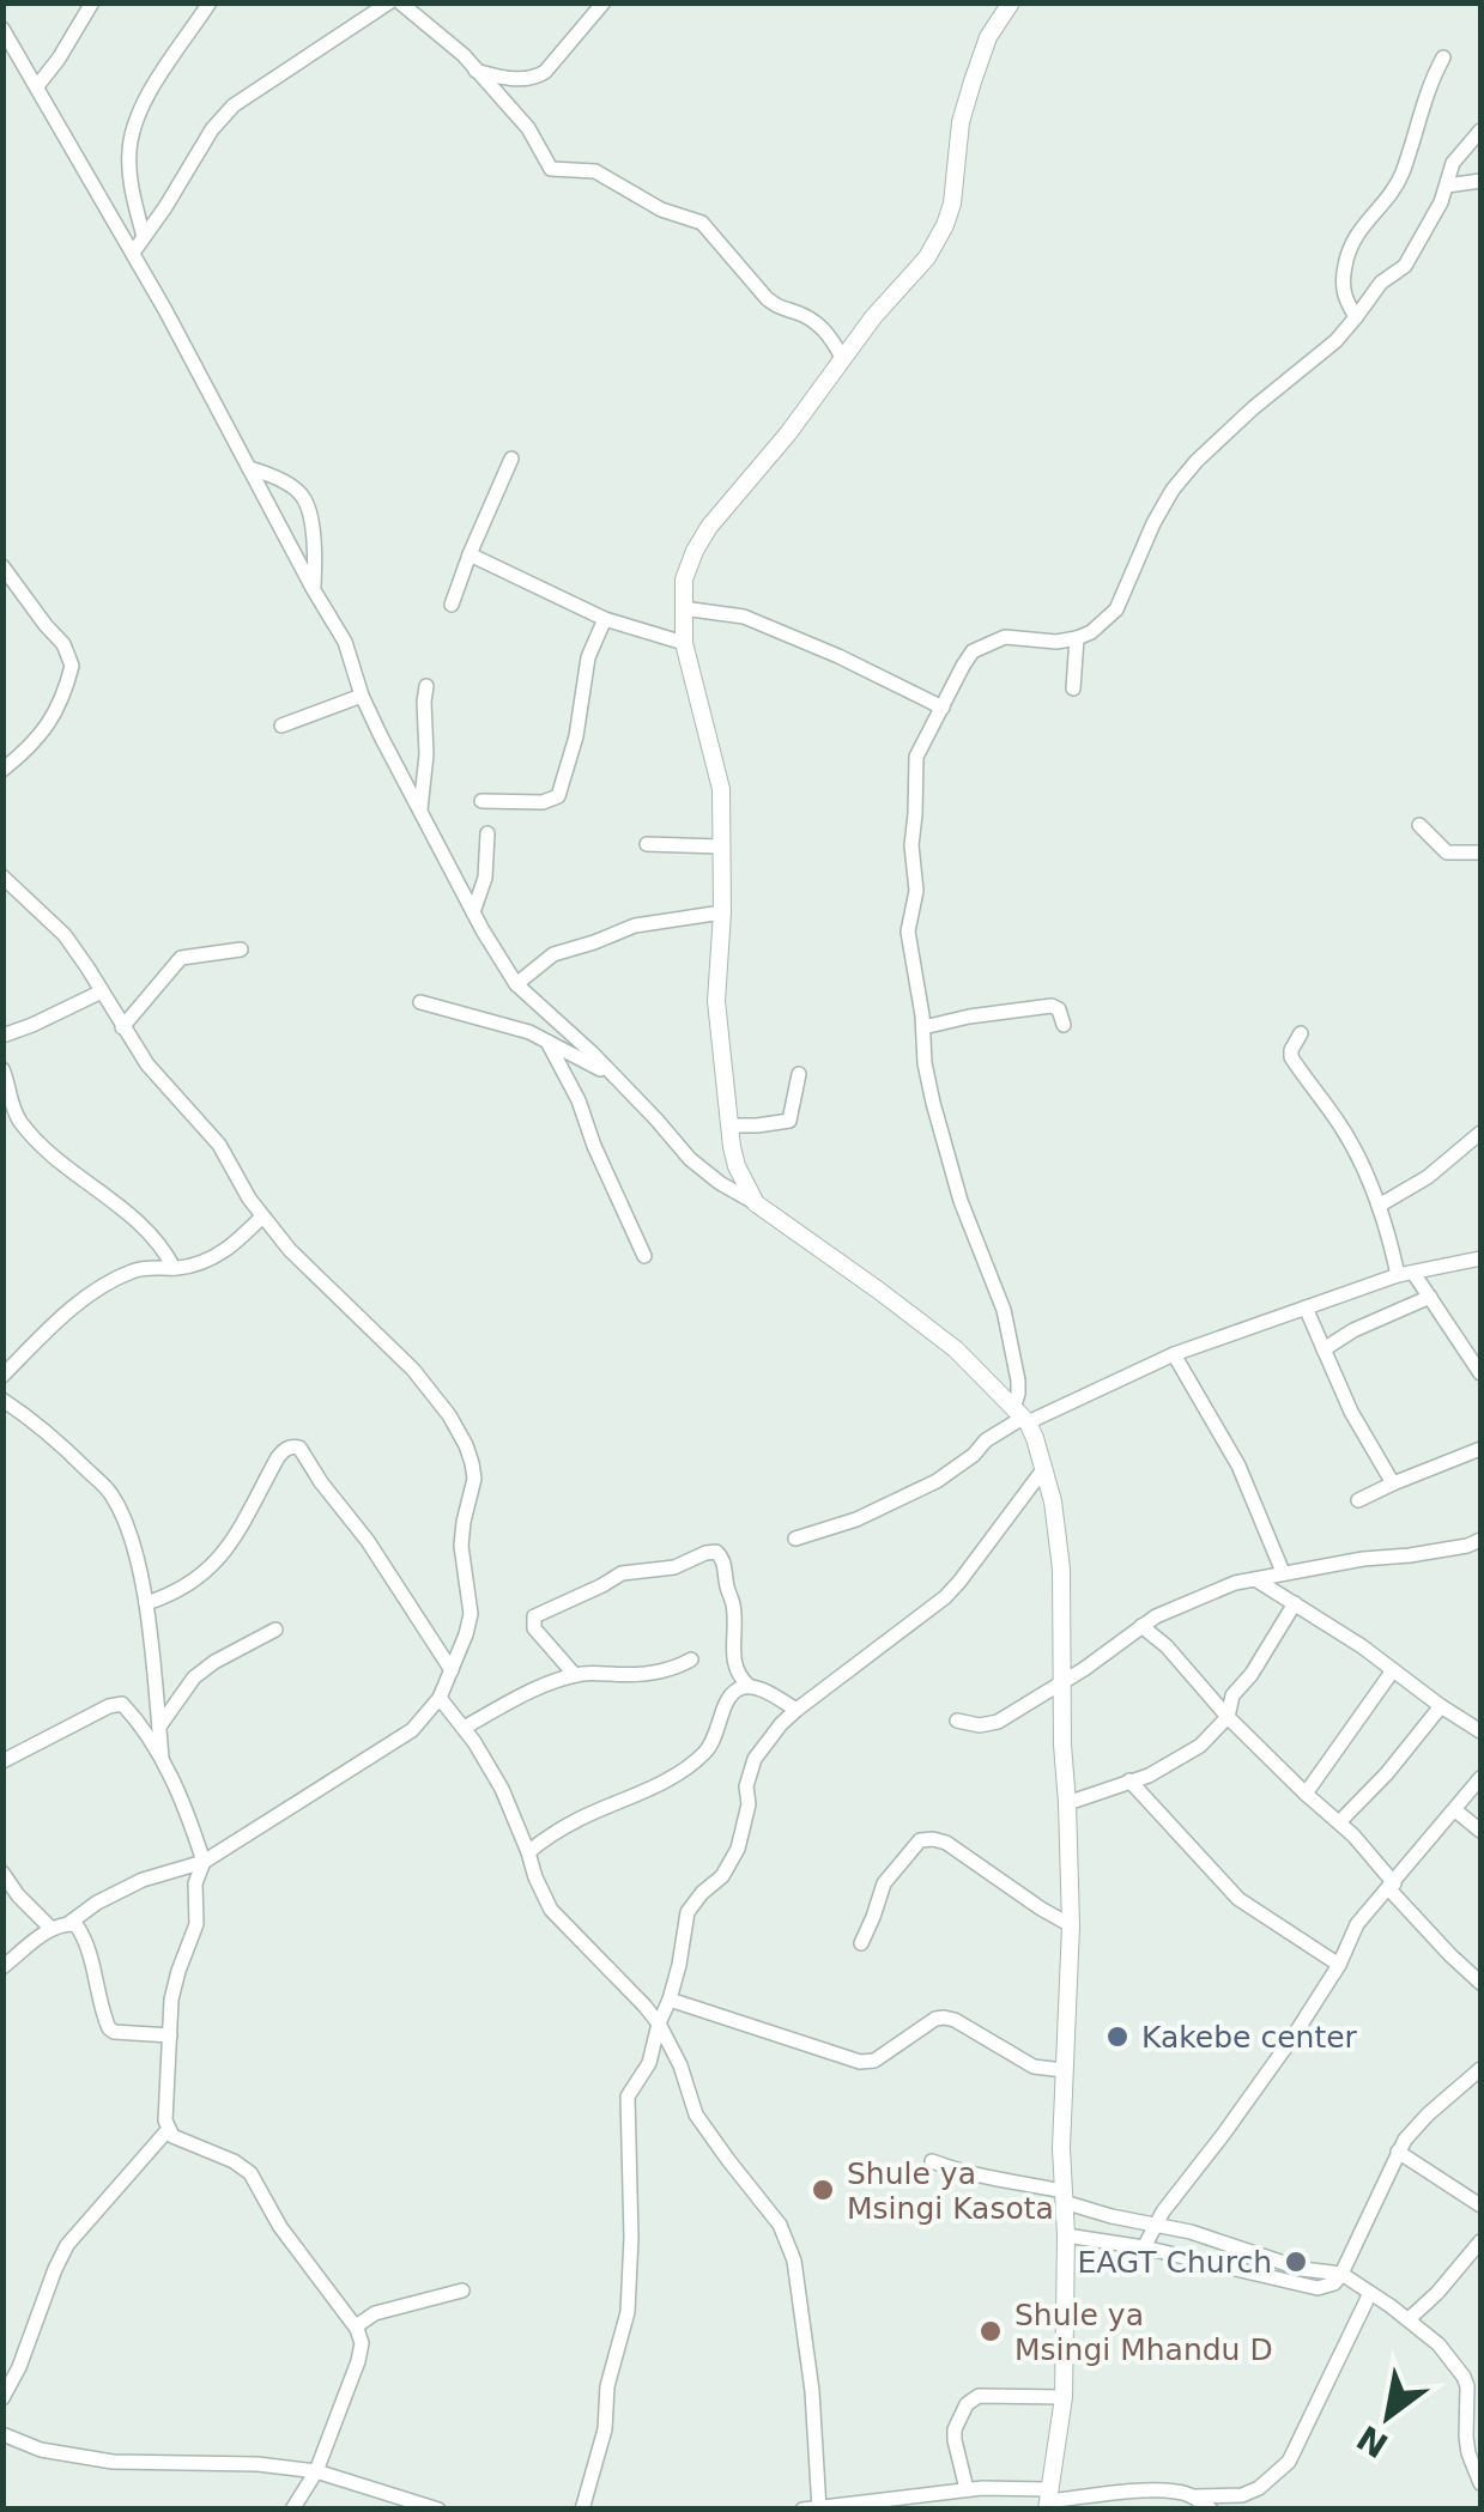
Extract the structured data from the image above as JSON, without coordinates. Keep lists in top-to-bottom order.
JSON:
{
  "places": [
    "Kakebe center",
    "Shule ya Msingi Kasota",
    "EAGT Church",
    "Shule ya Msingi Mhandu D"
  ],
  "north": "bottom left"
}
